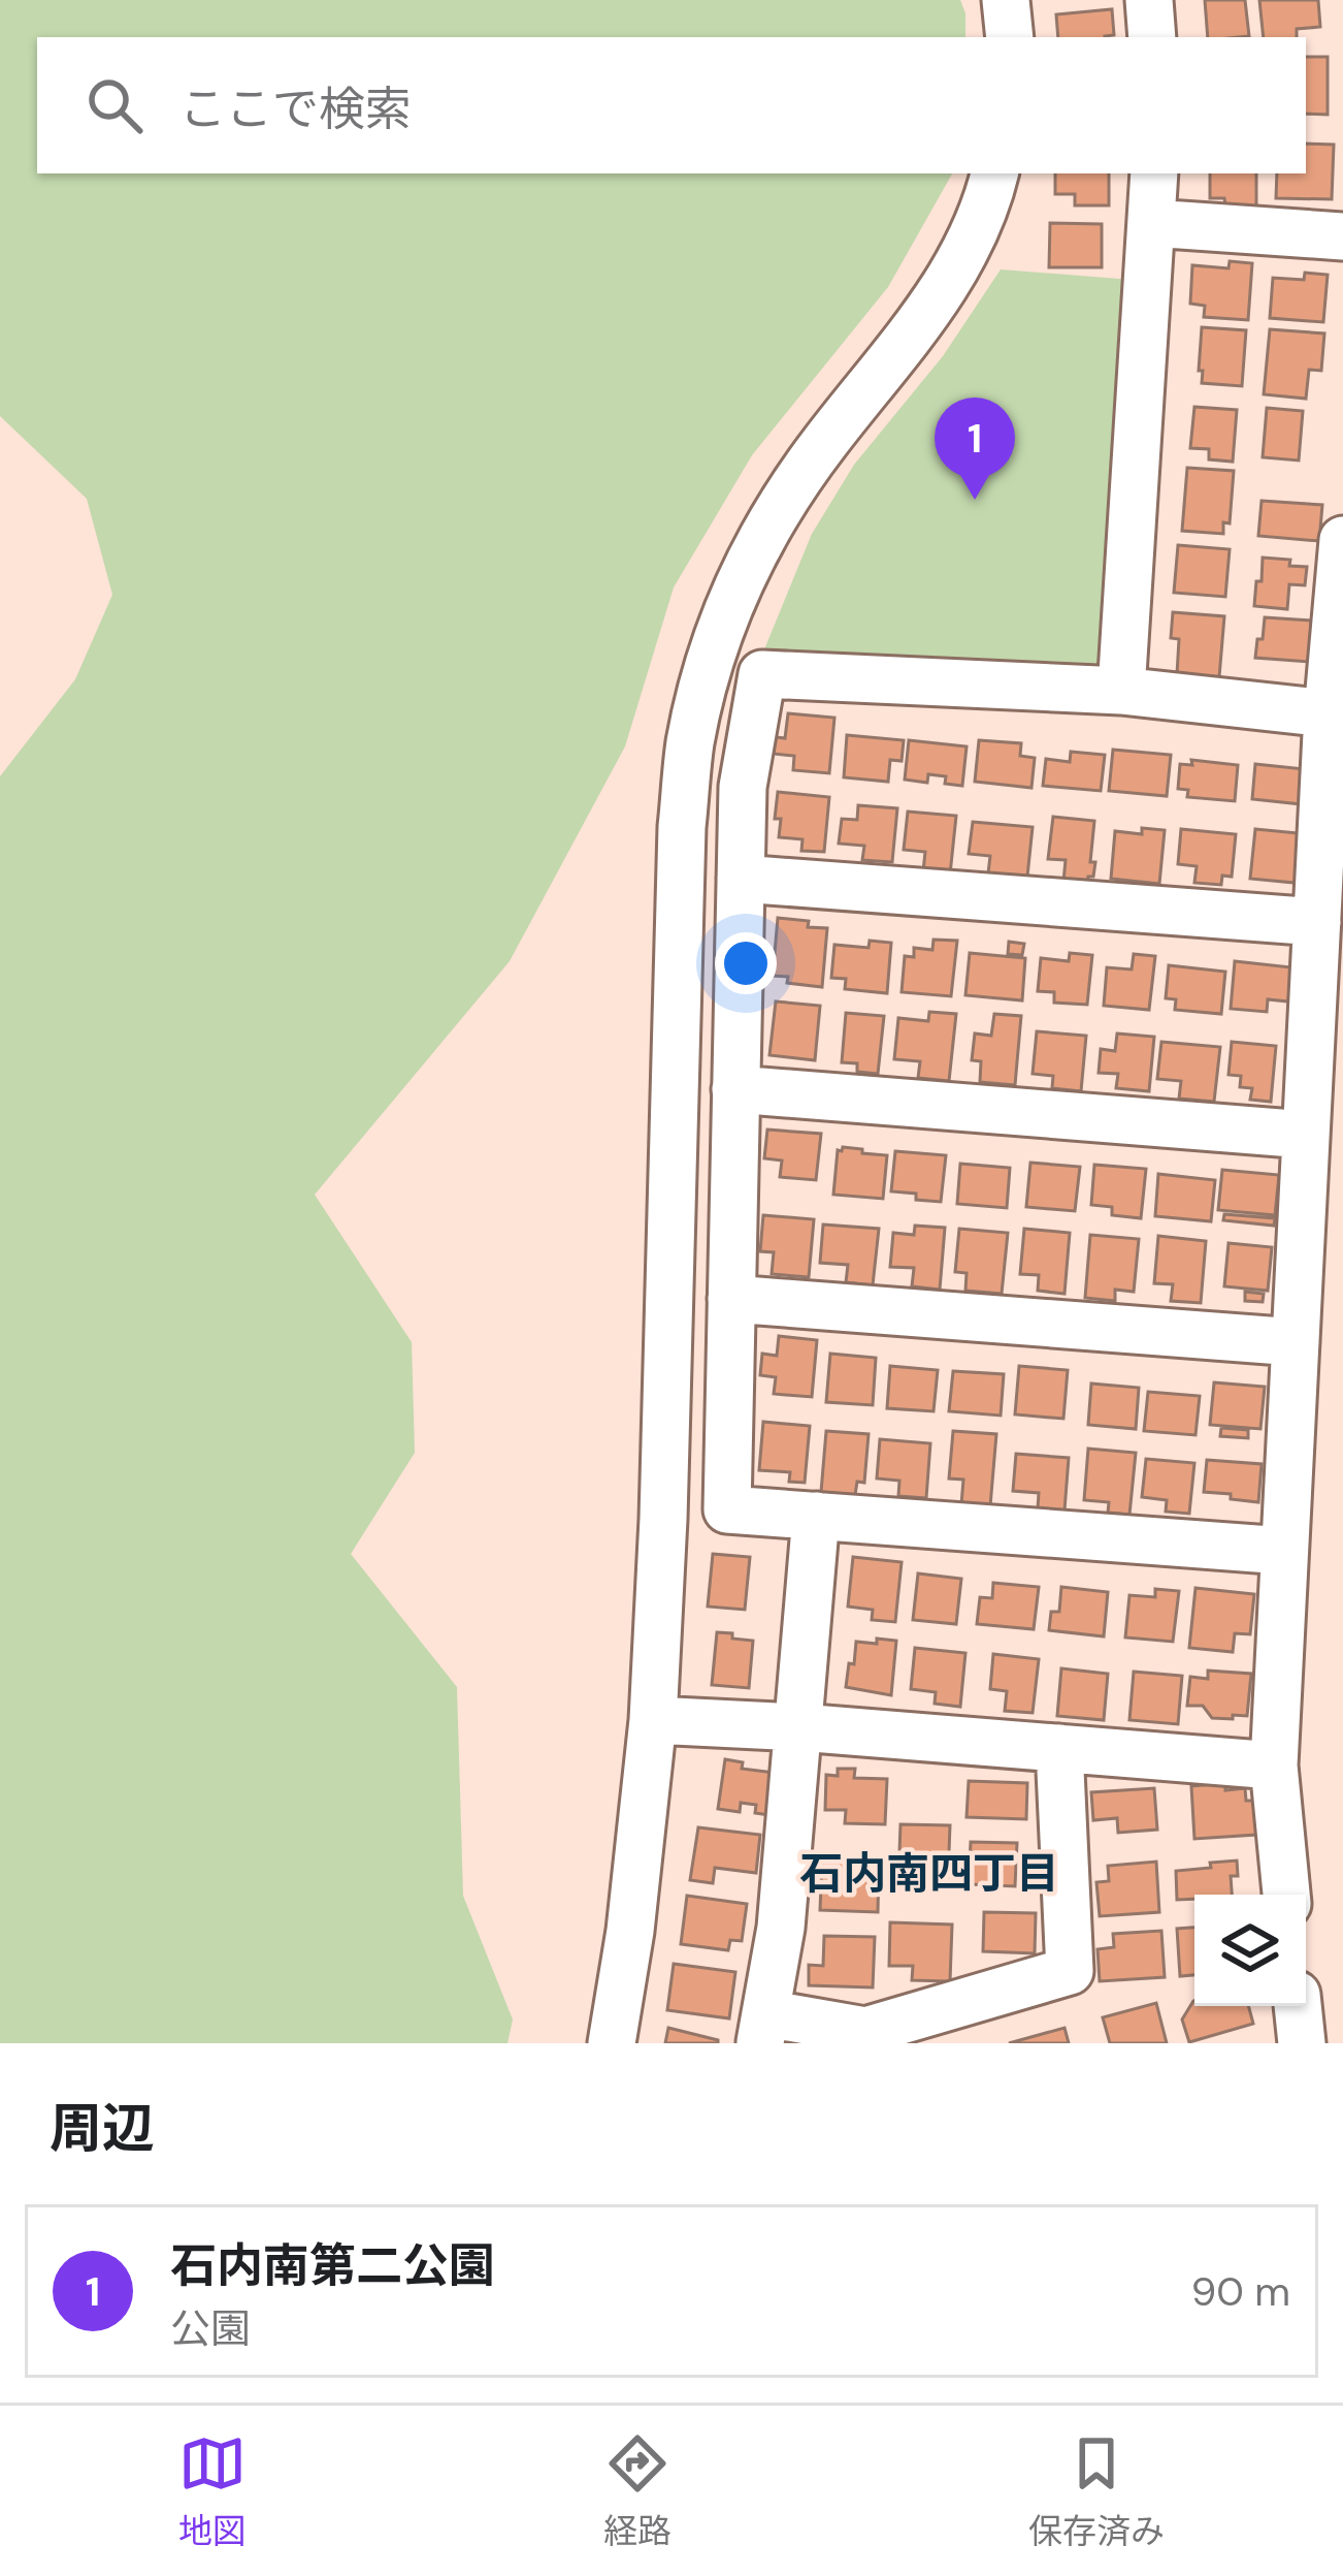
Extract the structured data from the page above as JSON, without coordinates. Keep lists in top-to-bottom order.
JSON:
{
  "districts": ["石内南四丁目"],
  "page": {
    "search": "ここで検索",
    "pins": "1",
    "heading": "周辺",
    "list": [
      {
        "mark": "1",
        "name": "石内南第二公園",
        "note": "公園",
        "value": "90 m"
      }
    ],
    "nav": ["地図", "経路", "保存済み"]
  }
}
